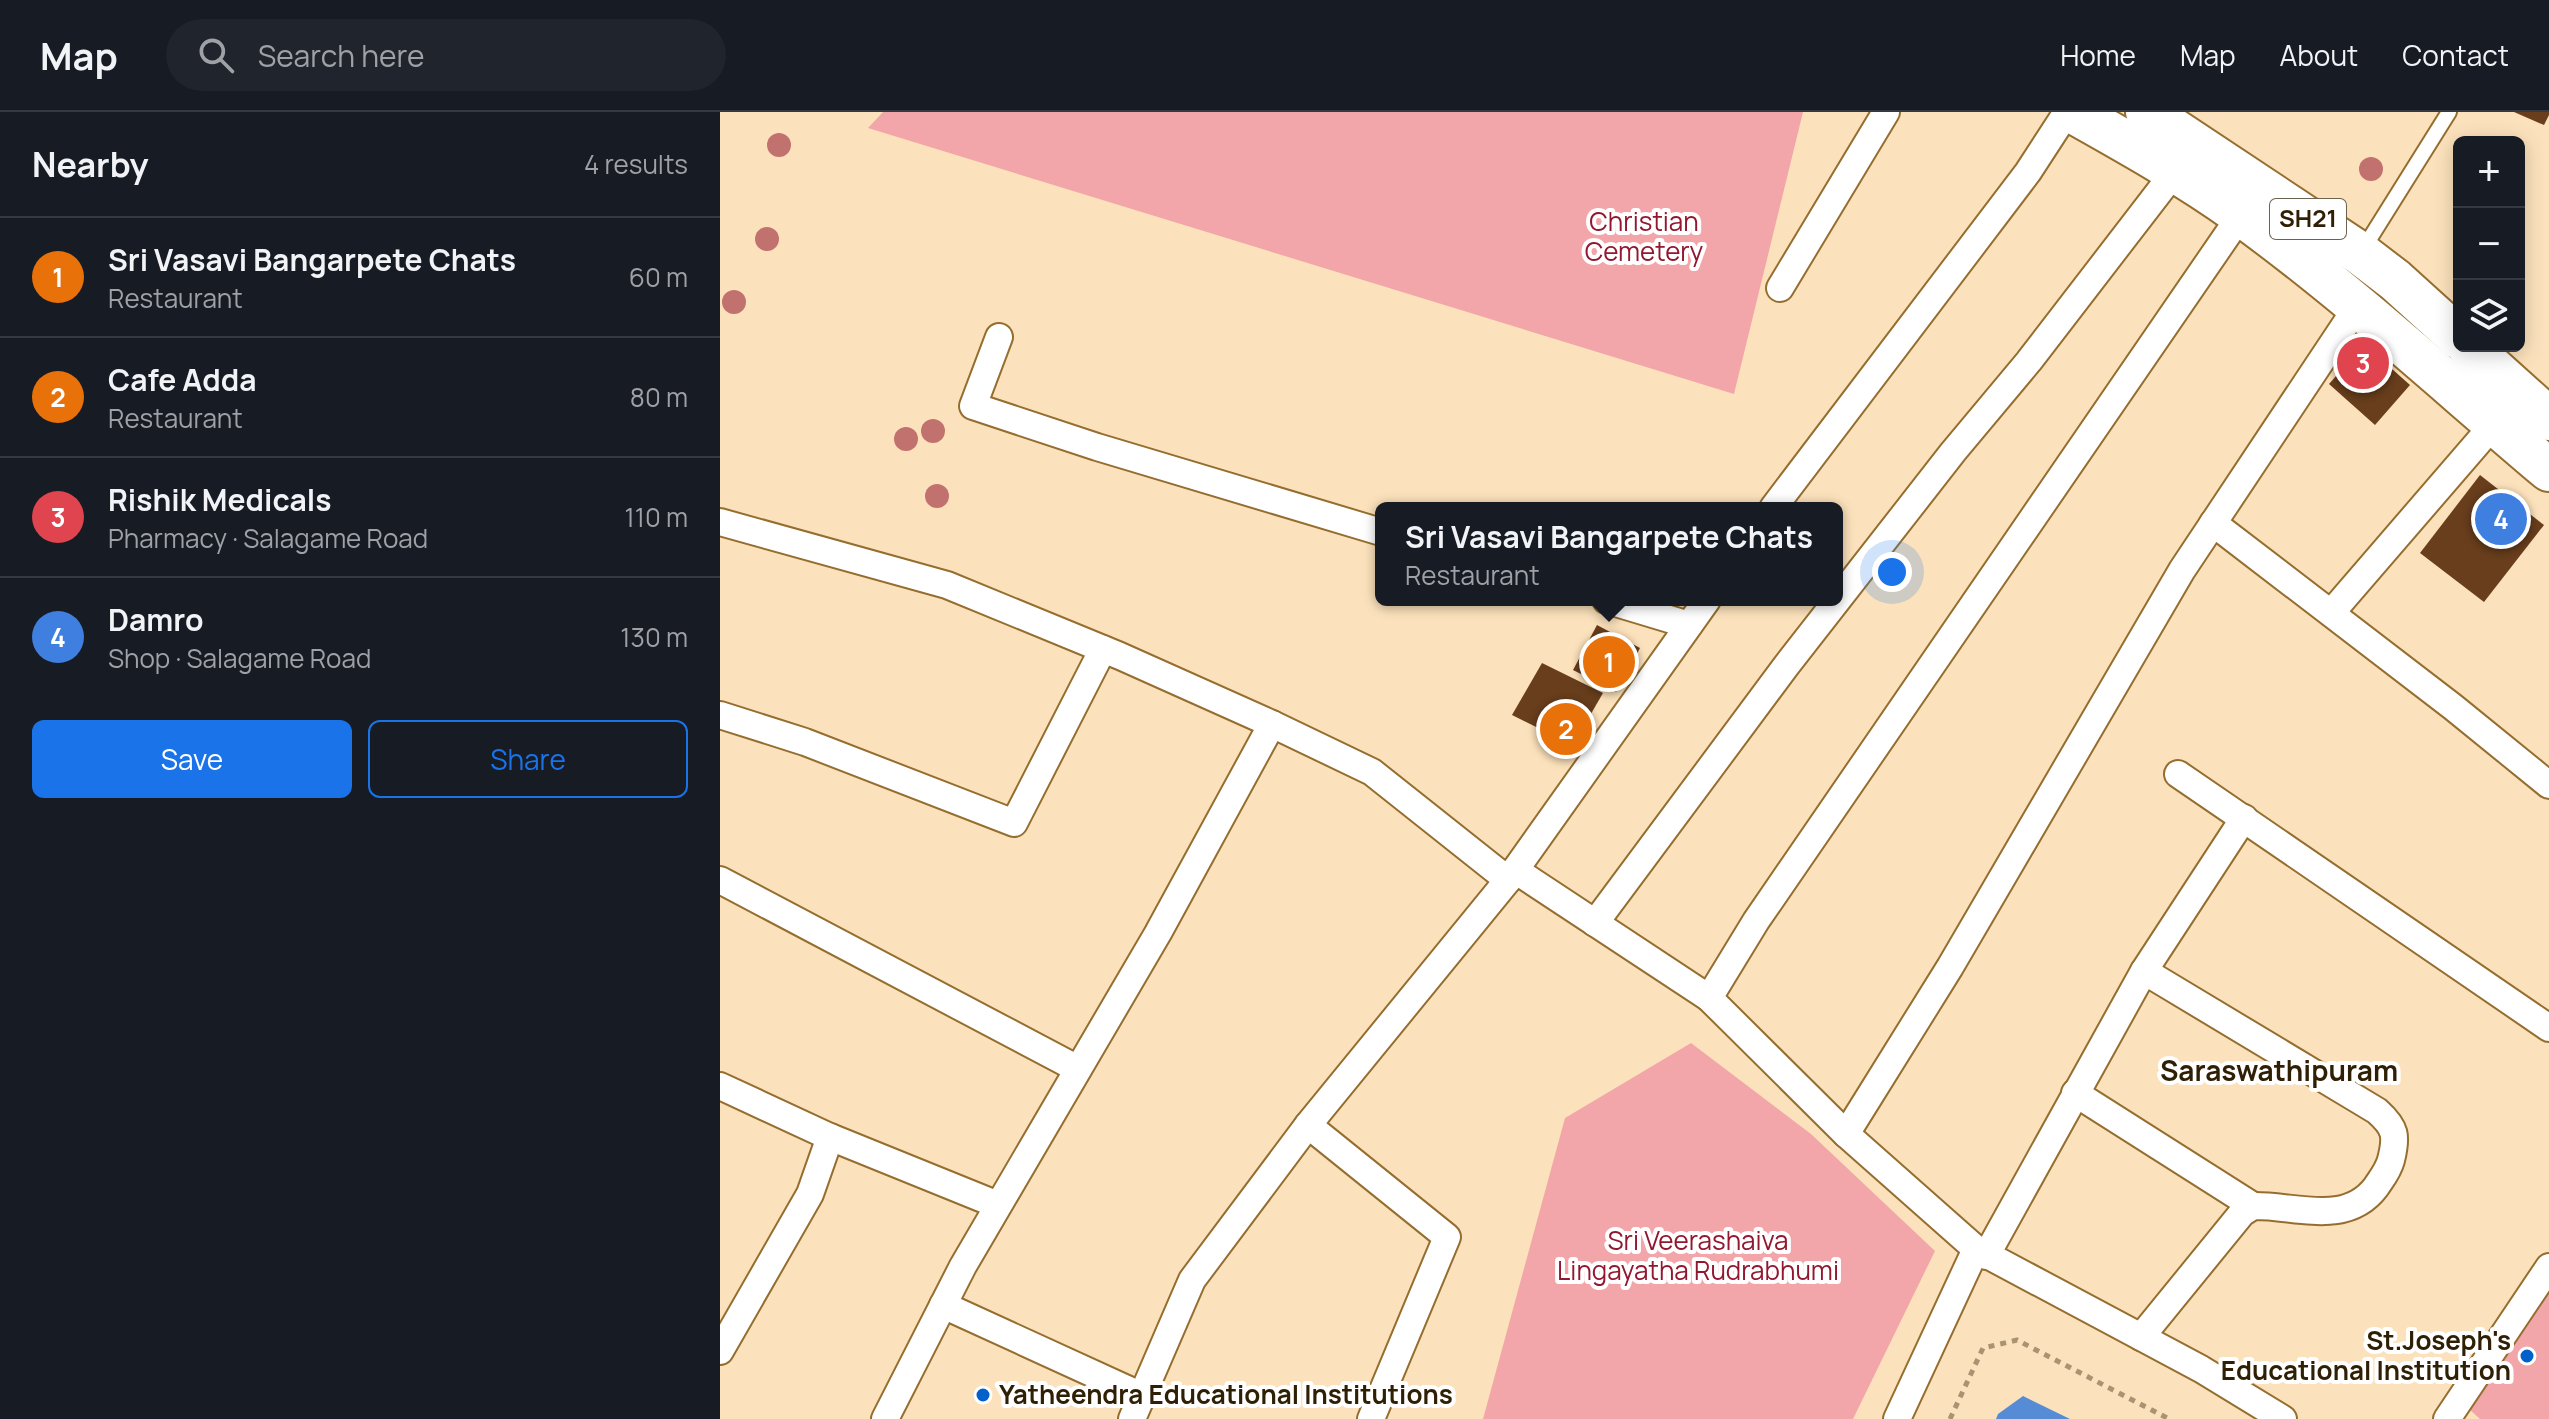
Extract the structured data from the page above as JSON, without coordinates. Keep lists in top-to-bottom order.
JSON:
{
  "streets": {
    "main road": ["SH21"]
  },
  "districts": ["Saraswathipuram"],
  "parks": ["Christian Cemetery", "Sri Veerashaiva Lingayatha Rudrabhumi"],
  "places": ["St.Joseph's Educational Institution", "Yatheendra Educational Institutions"],
  "page": {
    "header": "Map",
    "search": "Search here",
    "nav": [
      "Home",
      "Map",
      "About",
      "Contact"
    ],
    "heading": ["Nearby", "4 results"],
    "map_buttons": ["+", "−"],
    "list": [
      {
        "mark": "1",
        "name": "Sri Vasavi Bangarpete Chats",
        "note": "Restaurant",
        "value": "60 m"
      },
      {
        "mark": "2",
        "name": "Cafe Adda",
        "note": "Restaurant",
        "value": "80 m"
      },
      {
        "mark": "3",
        "name": "Rishik Medicals",
        "note": "Pharmacy · Salagame Road",
        "value": "110 m"
      },
      {
        "mark": "4",
        "name": "Damro",
        "note": "Shop · Salagame Road",
        "value": "130 m"
      }
    ],
    "pins": [
      "3",
      "4",
      "1",
      "2"
    ],
    "popup": ["Sri Vasavi Bangarpete Chats", "Restaurant"],
    "buttons": ["Save", "Share"]
  }
}
